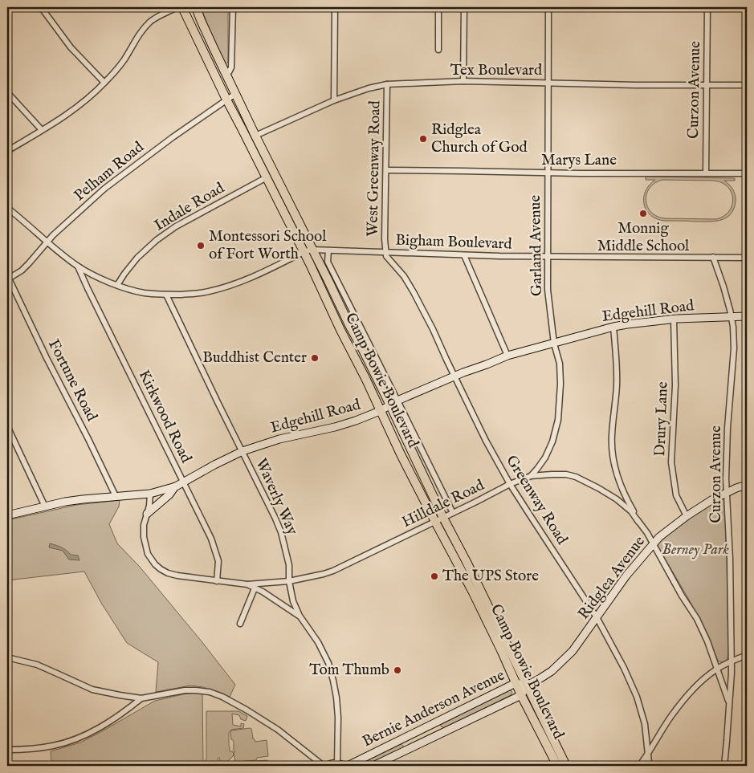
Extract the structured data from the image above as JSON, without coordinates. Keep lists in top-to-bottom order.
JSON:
{
  "streets": {
    "main road": ["Camp Bowie Boulevard"],
    "street": [
      "Tex Boulevard",
      "Curzon Avenue",
      "Marys Lane",
      "West Greenway Road",
      "Pelham Road",
      "Indale Road",
      "Bigham Boulevard",
      "Garland Avenue",
      "Edgehill Road",
      "Fortune Road",
      "Kirkwood Road",
      "Drury Lane",
      "Waverly Way",
      "Greenway Road",
      "Hilldale Road",
      "Ridglea Avenue",
      "Bernie Anderson Avenue"
    ]
  },
  "crossings": [
    ["Tex Boulevard", "Curzon Avenue"],
    ["Tex Boulevard", "West Greenway Road"],
    ["Tex Boulevard", "Garland Avenue"],
    ["Tex Boulevard", "Camp Bowie Boulevard"],
    ["Curzon Avenue", "Marys Lane"],
    ["Curzon Avenue", "Bigham Boulevard"],
    ["Curzon Avenue", "Edgehill Road"],
    ["Curzon Avenue", "Ridglea Avenue"],
    ["Marys Lane", "West Greenway Road"],
    ["Marys Lane", "Garland Avenue"],
    ["West Greenway Road", "Bigham Boulevard"],
    ["West Greenway Road", "Greenway Road"],
    ["Pelham Road", "Bigham Boulevard"],
    ["Pelham Road", "Fortune Road"],
    ["Pelham Road", "Camp Bowie Boulevard"],
    ["Indale Road", "Bigham Boulevard"],
    ["Indale Road", "Camp Bowie Boulevard"],
    ["Bigham Boulevard", "Garland Avenue"],
    ["Bigham Boulevard", "Camp Bowie Boulevard"],
    ["Bigham Boulevard", "Kirkwood Road"],
    ["Bigham Boulevard", "Waverly Way"],
    ["Bigham Boulevard", "Greenway Road"],
    ["Garland Avenue", "Edgehill Road"],
    ["Garland Avenue", "Hilldale Road"],
    ["Edgehill Road", "Fortune Road"],
    ["Edgehill Road", "Camp Bowie Boulevard"],
    ["Edgehill Road", "Kirkwood Road"],
    ["Edgehill Road", "Drury Lane"],
    ["Edgehill Road", "Waverly Way"],
    ["Edgehill Road", "Greenway Road"],
    ["Edgehill Road", "Hilldale Road"],
    ["Camp Bowie Boulevard", "Hilldale Road"],
    ["Camp Bowie Boulevard", "Ridglea Avenue"],
    ["Camp Bowie Boulevard", "Bernie Anderson Avenue"],
    ["Kirkwood Road", "Hilldale Road"],
    ["Drury Lane", "Ridglea Avenue"],
    ["Waverly Way", "Hilldale Road"],
    ["Greenway Road", "Hilldale Road"],
    ["Greenway Road", "Ridglea Avenue"],
    ["Ridglea Avenue", "Bernie Anderson Avenue"]
  ],
  "parks": ["Berney Park"],
  "places": [
    "Ridglea Church of God",
    "Monnig Middle School",
    "Montessori School of Fort Worth",
    "Buddhist Center",
    "The UPS Store",
    "Tom Thumb"
  ]
}
